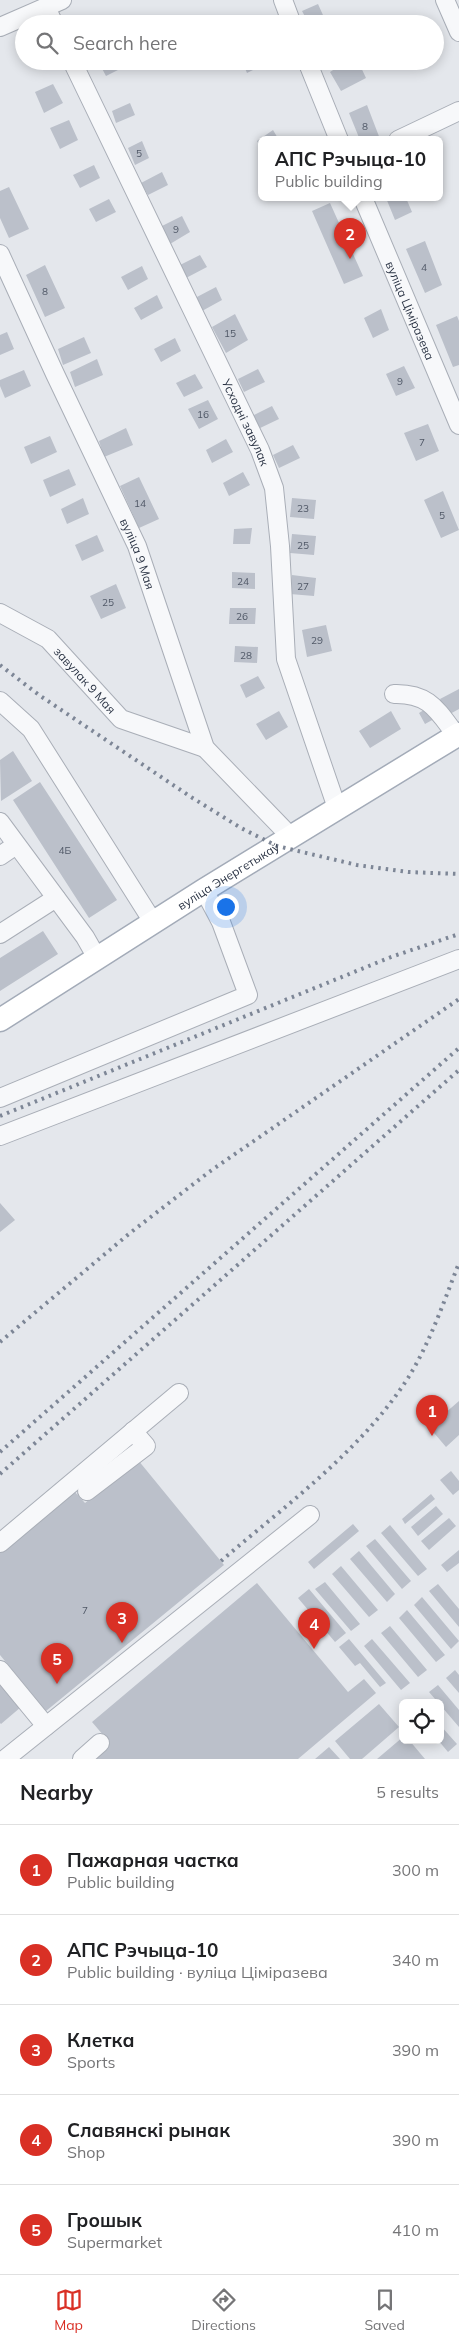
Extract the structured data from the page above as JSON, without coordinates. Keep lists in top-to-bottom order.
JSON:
{
  "streets": {
    "main road": ["вуліца Энергетыкаў"],
    "street": [
      "вуліца Ціміразева",
      "Усходні завулак",
      "вуліца 9 Мая",
      "завулак 9 Мая"
    ]
  },
  "crossings": [
    ["Усходні завулак", "вуліца Энергетыкаў"],
    ["вуліца 9 Мая", "завулак 9 Мая"],
    ["вуліца 9 Мая", "вуліца Энергетыкаў"]
  ],
  "house_numbers": [
    "8",
    "5",
    "9",
    "4",
    "8",
    "15",
    "9",
    "16",
    "7",
    "14",
    "23",
    "5",
    "25",
    "24",
    "27",
    "25",
    "26",
    "29",
    "28",
    "4Б",
    "7"
  ],
  "page": {
    "search": "Search here",
    "popup": ["АПС Рэчыца-10", "Public building"],
    "pins": [
      "2",
      "1",
      "3",
      "4",
      "5"
    ],
    "heading": ["Nearby", "5 results"],
    "list": [
      {
        "mark": "1",
        "name": "Пажарная частка",
        "note": "Public building",
        "value": "300 m"
      },
      {
        "mark": "2",
        "name": "АПС Рэчыца-10",
        "note": "Public building · вуліца Ціміразева",
        "value": "340 m"
      },
      {
        "mark": "3",
        "name": "Клетка",
        "note": "Sports",
        "value": "390 m"
      },
      {
        "mark": "4",
        "name": "Славянскі рынак",
        "note": "Shop",
        "value": "390 m"
      },
      {
        "mark": "5",
        "name": "Грошык",
        "note": "Supermarket",
        "value": "410 m"
      }
    ],
    "nav": ["Map", "Directions", "Saved"]
  }
}
